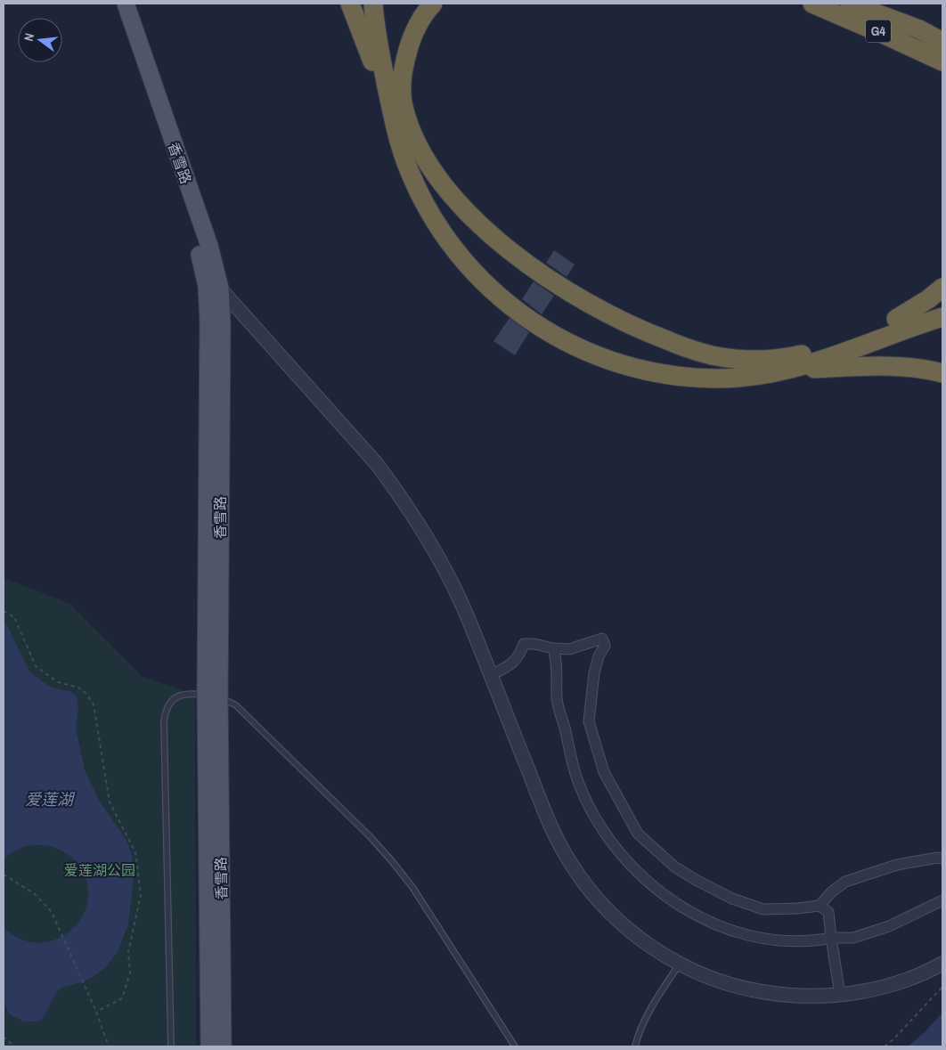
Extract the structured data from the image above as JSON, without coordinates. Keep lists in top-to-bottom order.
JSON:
{
  "streets": {
    "highway": ["G4"],
    "main road": ["香雪路"]
  },
  "water": ["爱莲湖"],
  "parks": ["爱莲湖公园"],
  "north": "left"
}
